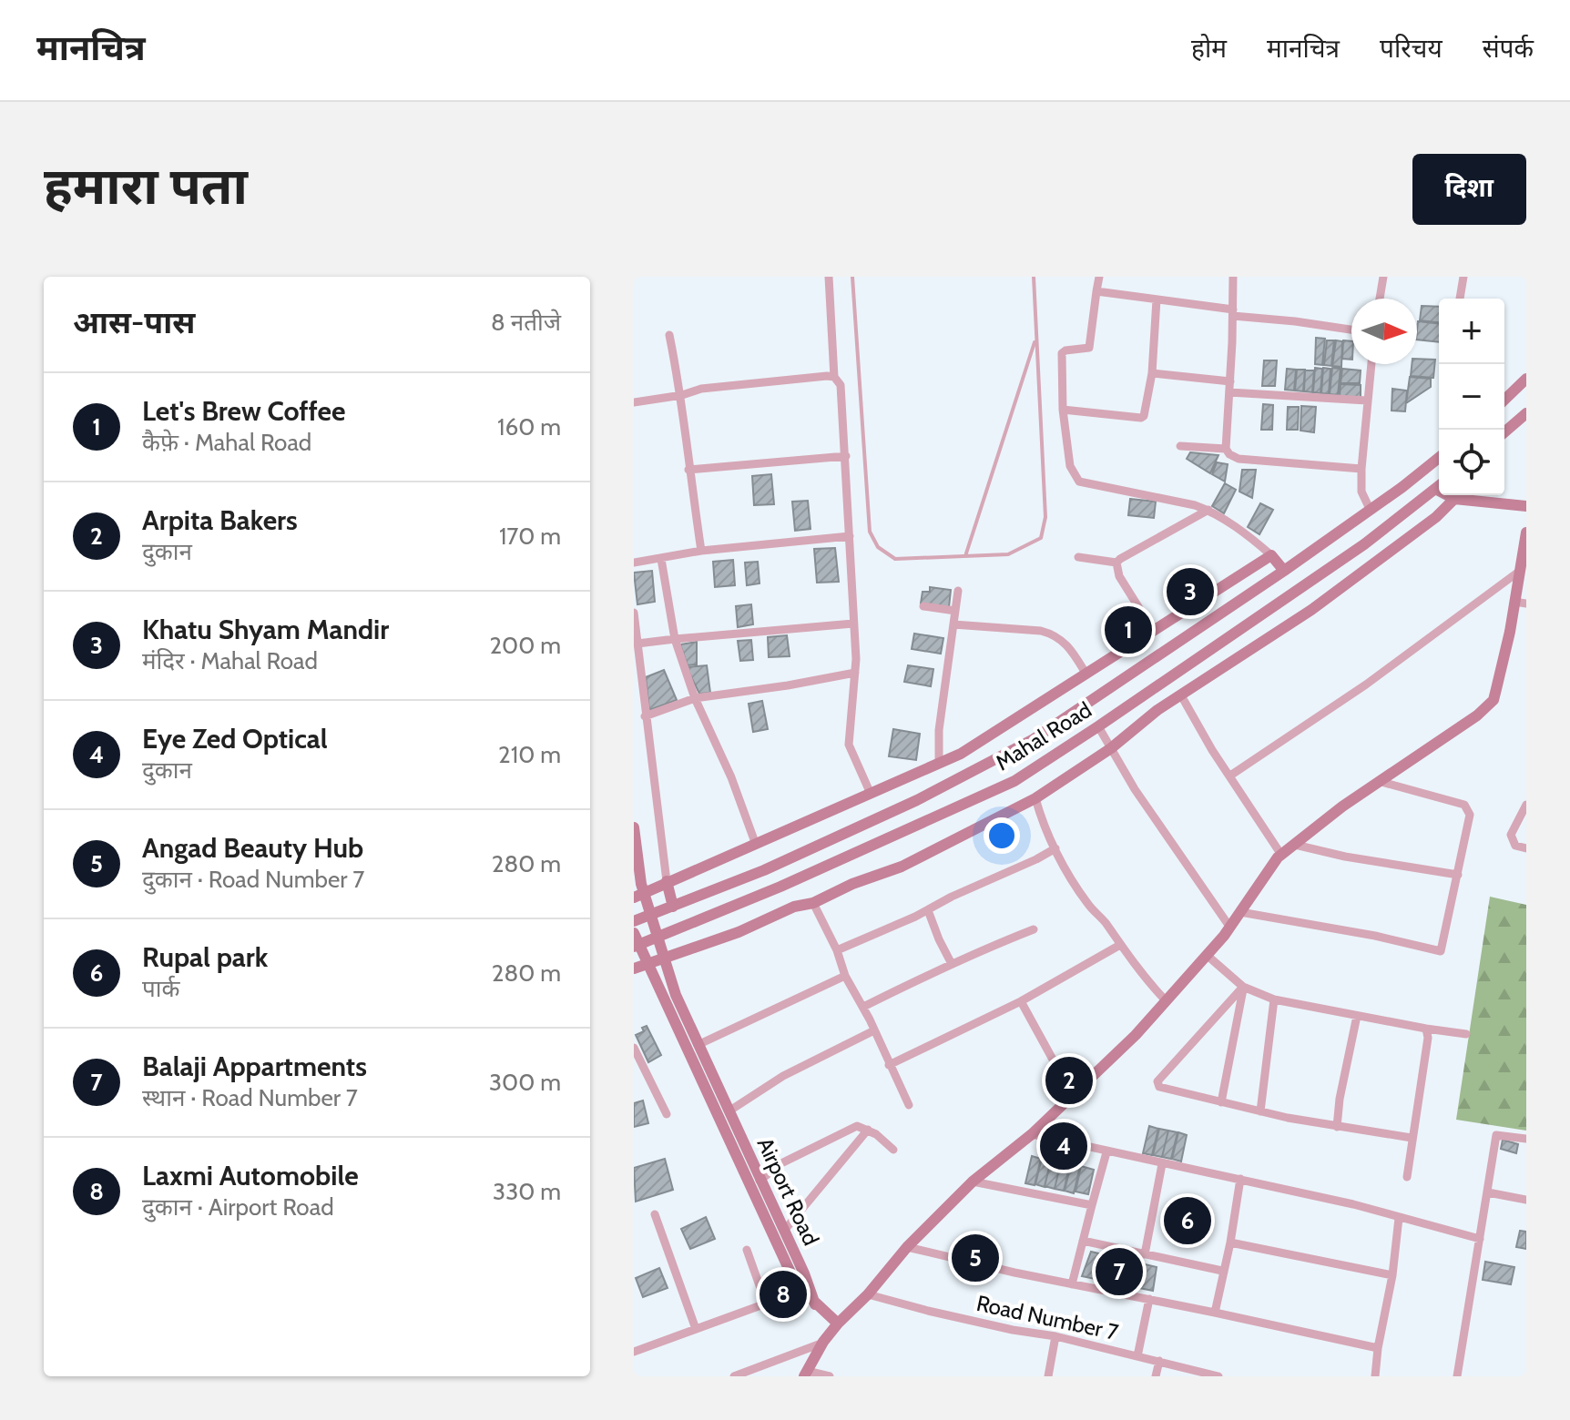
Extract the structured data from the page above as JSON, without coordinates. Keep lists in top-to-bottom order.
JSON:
{
  "streets": {
    "street": ["Mahal Road", "Airport Road", "Road Number 7"]
  },
  "crossings": [
    ["Mahal Road", "Airport Road"]
  ],
  "north": "right",
  "page": {
    "header": "मानचित्र",
    "nav": [
      "होम",
      "मानचित्र",
      "परिचय",
      "संपर्क"
    ],
    "buttons": "दिशा",
    "title": "हमारा पता",
    "heading": ["आस-पास", "8 नतीजे"],
    "map_buttons": ["+", "−"],
    "list": [
      {
        "mark": "1",
        "name": "Let's Brew Coffee",
        "note": "कैफ़े · Mahal Road",
        "value": "160 m"
      },
      {
        "mark": "2",
        "name": "Arpita Bakers",
        "note": "दुकान",
        "value": "170 m"
      },
      {
        "mark": "3",
        "name": "Khatu Shyam Mandir",
        "note": "मंदिर · Mahal Road",
        "value": "200 m"
      },
      {
        "mark": "4",
        "name": "Eye Zed Optical",
        "note": "दुकान",
        "value": "210 m"
      },
      {
        "mark": "5",
        "name": "Angad Beauty Hub",
        "note": "दुकान · Road Number 7",
        "value": "280 m"
      },
      {
        "mark": "6",
        "name": "Rupal park",
        "note": "पार्क",
        "value": "280 m"
      },
      {
        "mark": "7",
        "name": "Balaji Appartments",
        "note": "स्थान · Road Number 7",
        "value": "300 m"
      },
      {
        "mark": "8",
        "name": "Laxmi Automobile",
        "note": "दुकान · Airport Road",
        "value": "330 m"
      }
    ],
    "pins": [
      "3",
      "1",
      "2",
      "4",
      "6",
      "5",
      "7",
      "8"
    ]
  }
}
